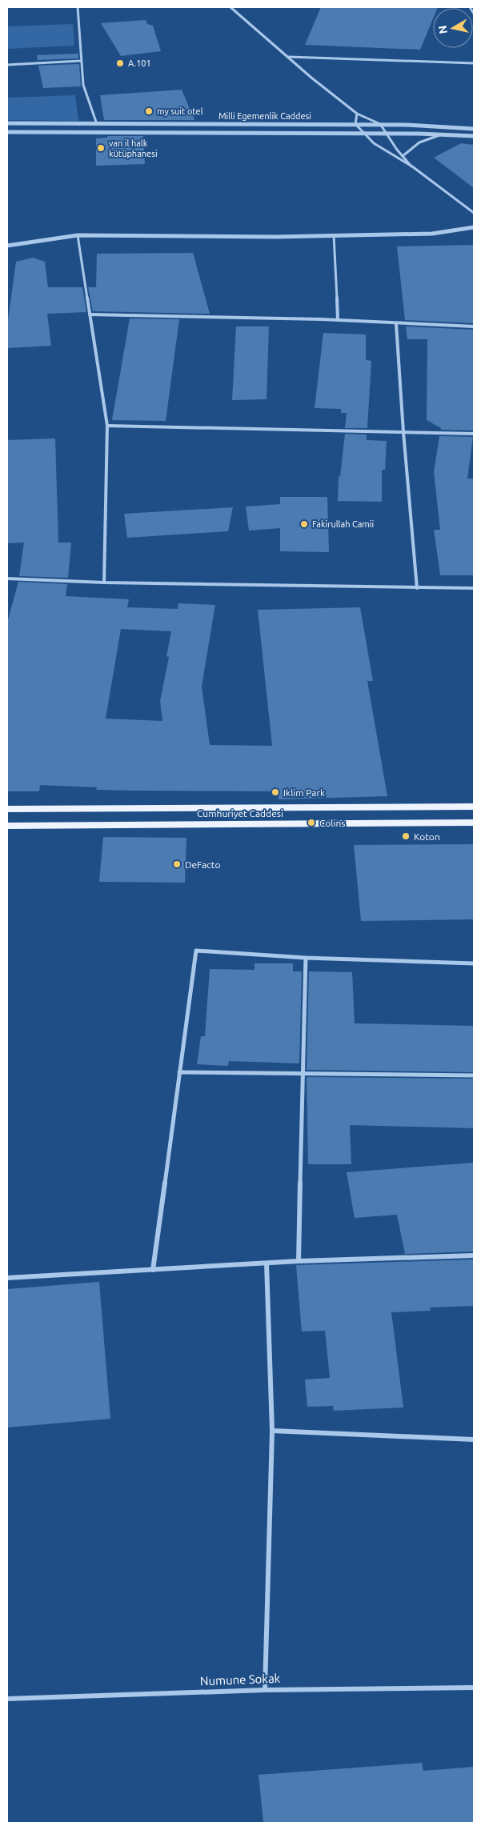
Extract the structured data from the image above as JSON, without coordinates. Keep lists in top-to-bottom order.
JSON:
{
  "streets": {
    "main road": ["Cumhuriyet Caddesi"],
    "street": ["Milli Egemenlik Caddesi", "Numune Sokak"]
  },
  "places": [
    "A.101",
    "my suit otel",
    "van il halk kütüphanesi",
    "Fakirullah Camii",
    "Iklim Park",
    "Colins",
    "Koton",
    "DeFacto"
  ],
  "north": "left"
}
